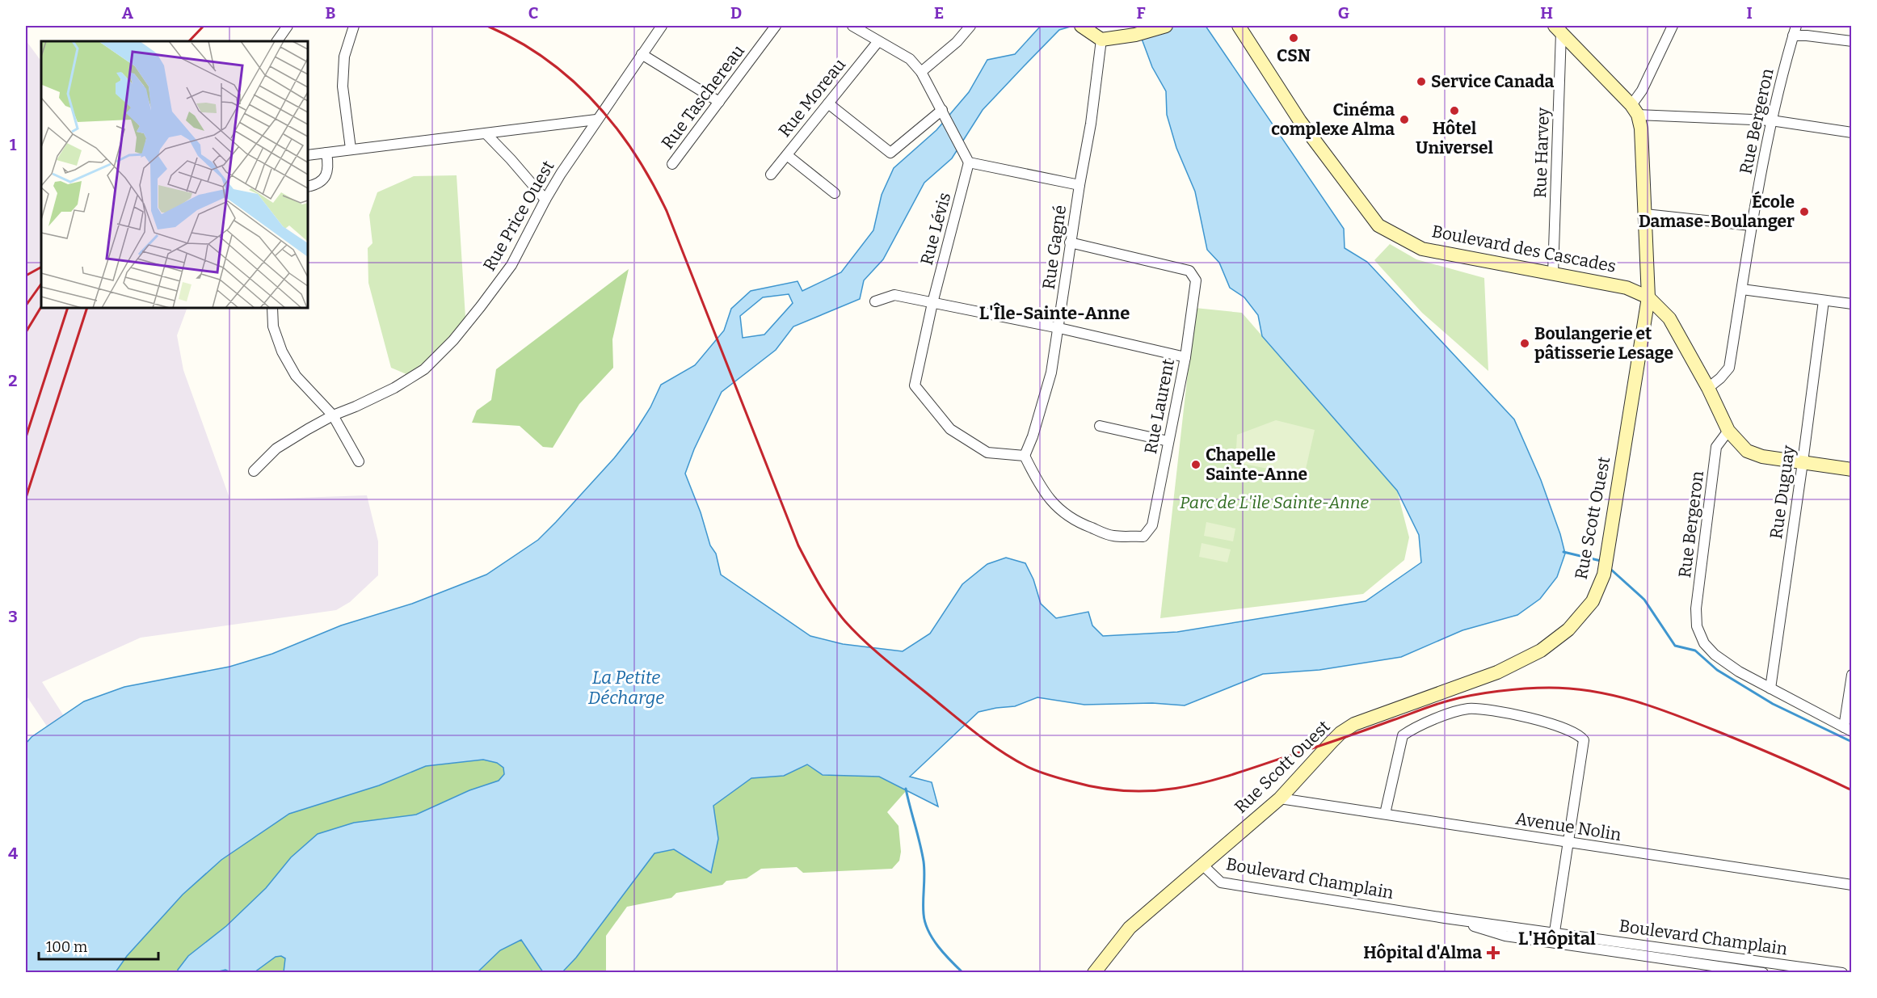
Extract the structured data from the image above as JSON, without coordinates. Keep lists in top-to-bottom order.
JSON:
{
  "streets": {
    "street": [
      "Rue Taschereau",
      "Rue Moreau",
      "Rue Bergeron",
      "Rue Harvey",
      "Rue Price Ouest",
      "Rue Lévis",
      "Rue Gagné",
      "Boulevard des Cascades",
      "Rue Laurent",
      "Rue Duguay",
      "Rue Scott Ouest",
      "Avenue Nolin",
      "Boulevard Champlain"
    ]
  },
  "crossings": [
    ["Rue Bergeron", "Rue Duguay"],
    ["Rue Harvey", "Boulevard des Cascades"],
    ["Rue Lévis", "Rue Gagné"],
    ["Rue Lévis", "Rue Laurent"],
    ["Rue Gagné", "Rue Laurent"],
    ["Boulevard des Cascades", "Rue Scott Ouest"],
    ["Rue Scott Ouest", "Avenue Nolin"],
    ["Rue Scott Ouest", "Boulevard Champlain"]
  ],
  "districts": ["L'Île-Sainte-Anne", "L'Hôpital"],
  "water": ["La Petite Décharge"],
  "parks": ["Parc de L'ile Sainte-Anne"],
  "places": {
    "other": [
      "CSN",
      "Service Canada",
      "Hôtel Universel",
      "Cinéma complexe Alma",
      "École Damase-Boulanger",
      "Boulangerie et pâtisserie Lesage",
      "Chapelle Sainte-Anne"
    ],
    "health": ["Hôpital d'Alma"]
  },
  "scale_bar": "100 m",
  "grid": {
    "columns": [
      "A",
      "B",
      "C",
      "D",
      "E",
      "F",
      "G",
      "H",
      "I"
    ],
    "rows": [
      "1",
      "2",
      "3",
      "4"
    ]
  }
}
